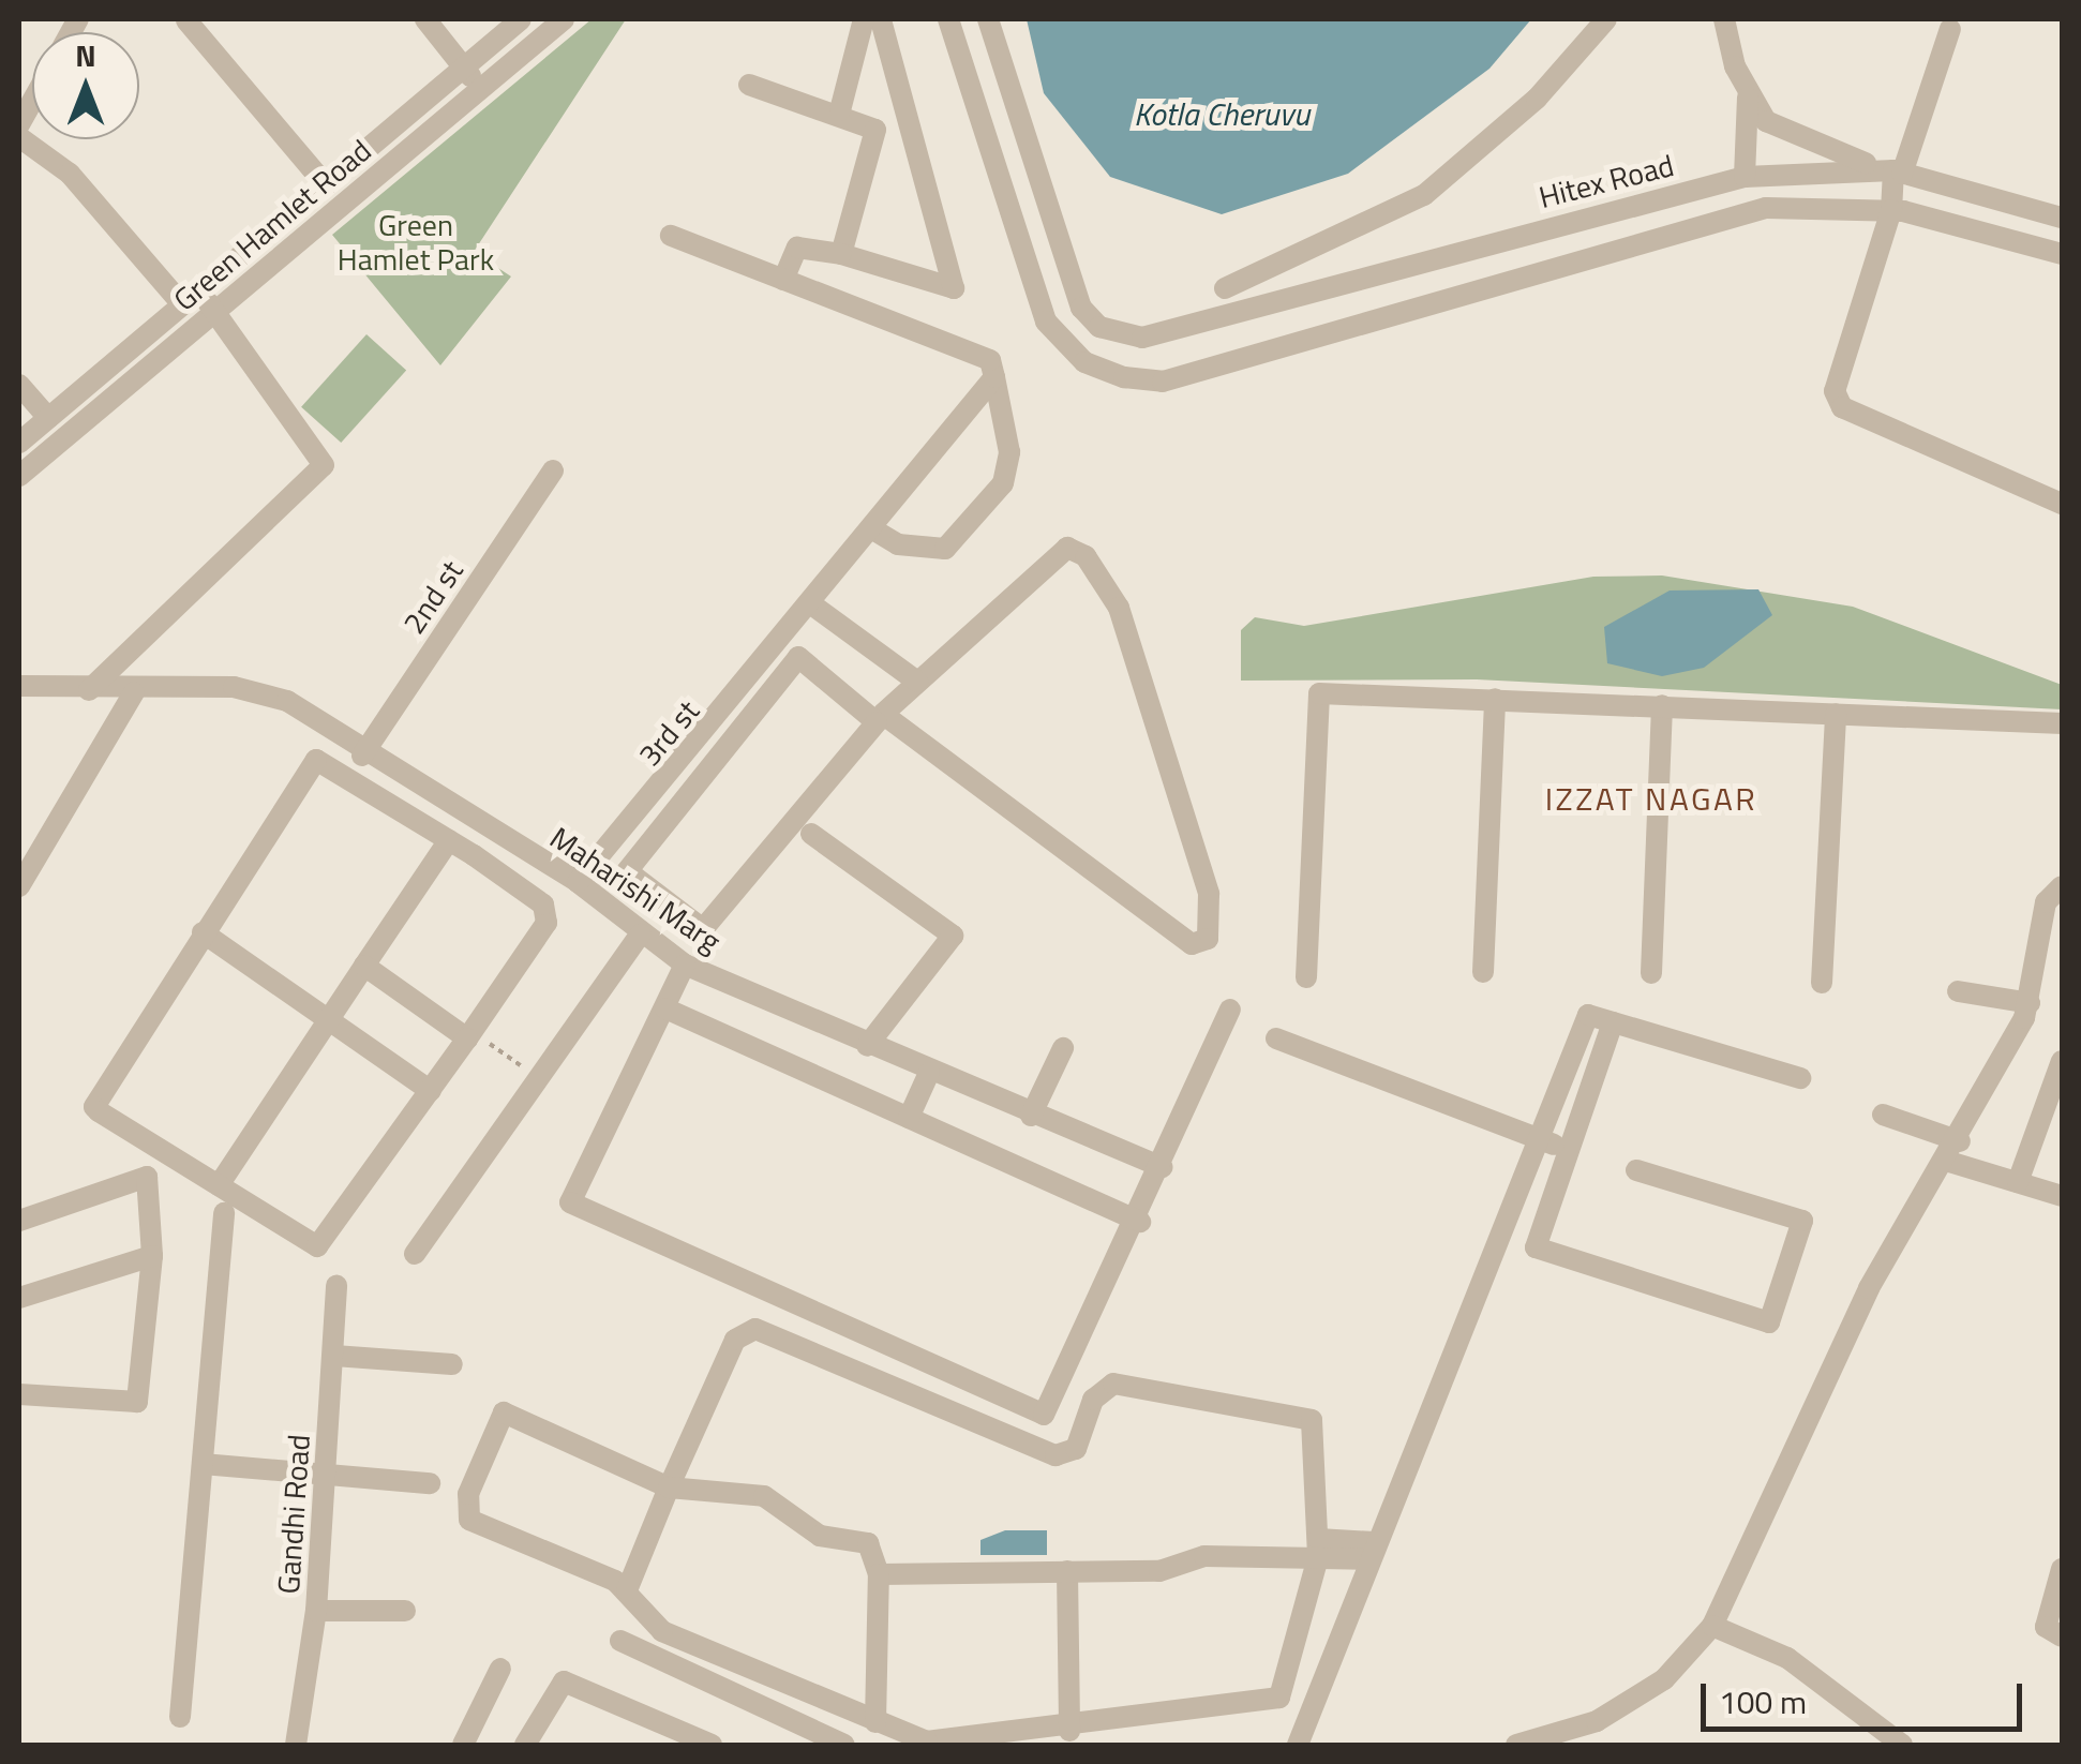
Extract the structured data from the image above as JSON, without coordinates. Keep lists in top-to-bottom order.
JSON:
{
  "streets": {
    "street": [
      "Hitex Road",
      "Green Hamlet Road",
      "2nd st",
      "3rd st",
      "Maharishi Marg",
      "Gandhi Road"
    ]
  },
  "crossings": [
    ["2nd st", "Maharishi Marg"],
    ["3rd st", "Maharishi Marg"]
  ],
  "districts": ["IZZAT NAGAR"],
  "water": ["Kotla Cheruvu"],
  "parks": ["Green Hamlet Park"],
  "scale_bar": "100 m",
  "north": "top"
}
